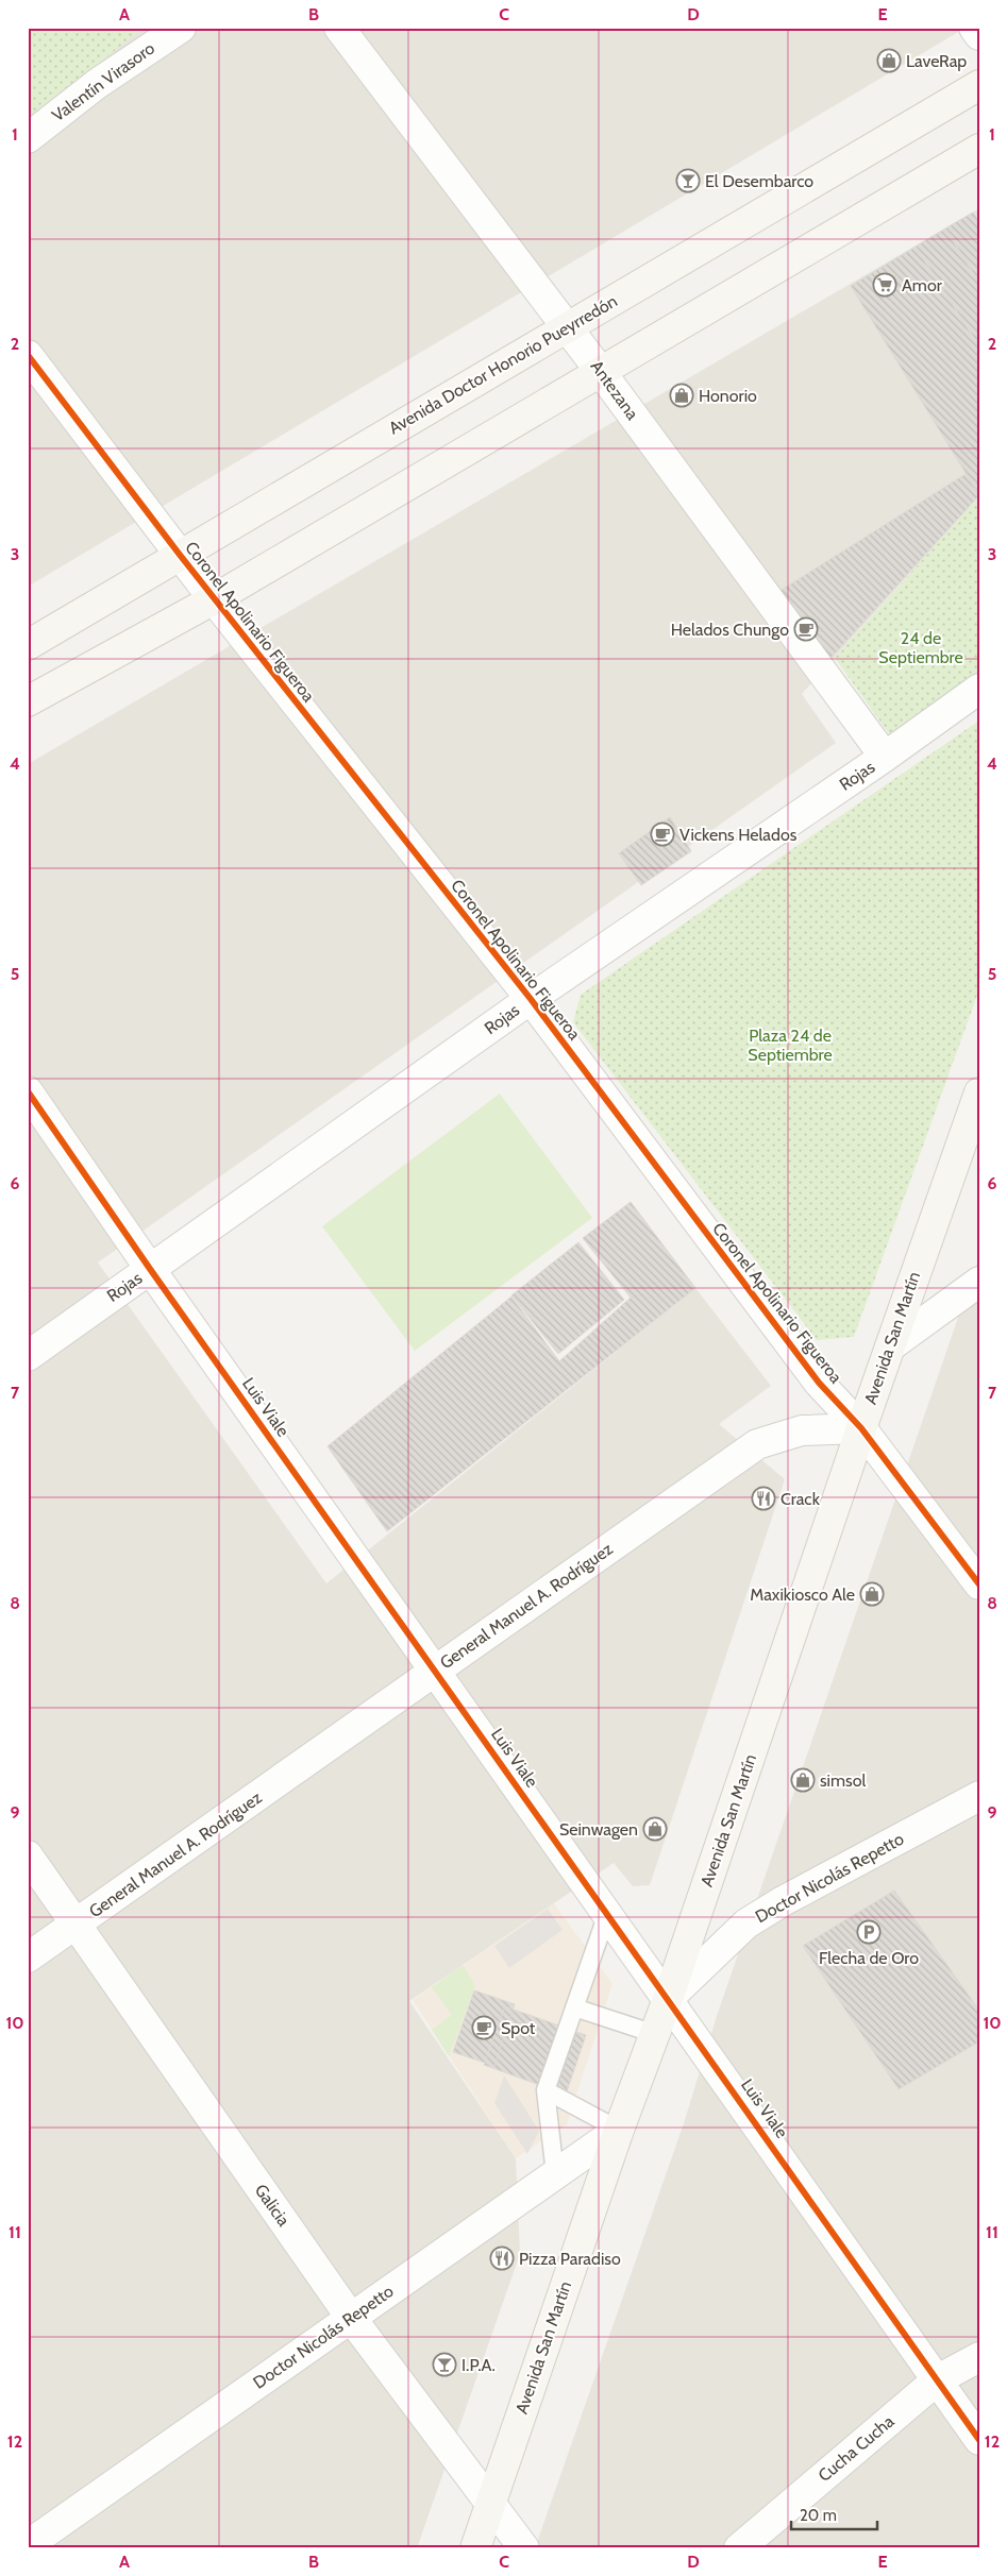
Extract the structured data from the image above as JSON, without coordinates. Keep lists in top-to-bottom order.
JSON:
{
  "streets": {
    "main road": ["Avenida Doctor Honorio Pueyrredón", "Avenida San Martín"],
    "street": [
      "Valentín Virasoro",
      "Antezana",
      "Coronel Apolinario Figueroa",
      "Rojas",
      "Luis Viale",
      "General Manuel A. Rodríguez",
      "Doctor Nicolás Repetto",
      "Galicia",
      "Cucha Cucha"
    ]
  },
  "crossings": [
    ["Avenida Doctor Honorio Pueyrredón", "Antezana"],
    ["Avenida Doctor Honorio Pueyrredón", "Coronel Apolinario Figueroa"],
    ["Antezana", "Rojas"],
    ["Coronel Apolinario Figueroa", "Rojas"],
    ["Coronel Apolinario Figueroa", "Avenida San Martín"],
    ["Coronel Apolinario Figueroa", "General Manuel A. Rodríguez"],
    ["Rojas", "Luis Viale"],
    ["Avenida San Martín", "Luis Viale"],
    ["Avenida San Martín", "General Manuel A. Rodríguez"],
    ["Avenida San Martín", "Doctor Nicolás Repetto"],
    ["Avenida San Martín", "Galicia"],
    ["Luis Viale", "General Manuel A. Rodríguez"],
    ["Luis Viale", "Doctor Nicolás Repetto"],
    ["Luis Viale", "Cucha Cucha"],
    ["General Manuel A. Rodríguez", "Galicia"],
    ["Doctor Nicolás Repetto", "Galicia"]
  ],
  "parks": ["24 de Septiembre", "Plaza 24 de Septiembre"],
  "places": {
    "shop": [
      "LaveRap",
      "Honorio",
      "Maxikiosco Ale",
      "simsol",
      "Seinwagen"
    ],
    "bar": ["El Desembarco", "I.P.A."],
    "supermarket": ["Amor"],
    "cafe": ["Helados Chungo", "Vickens Helados", "Spot"],
    "restaurant": ["Crack", "Pizza Paradiso"],
    "parking": ["Flecha de Oro"]
  },
  "scale_bar": "20 m",
  "grid": {
    "columns": [
      "A",
      "B",
      "C",
      "D",
      "E"
    ],
    "rows": [
      "1",
      "2",
      "3",
      "4",
      "5",
      "6",
      "7",
      "8",
      "9",
      "10",
      "11",
      "12"
    ]
  }
}
